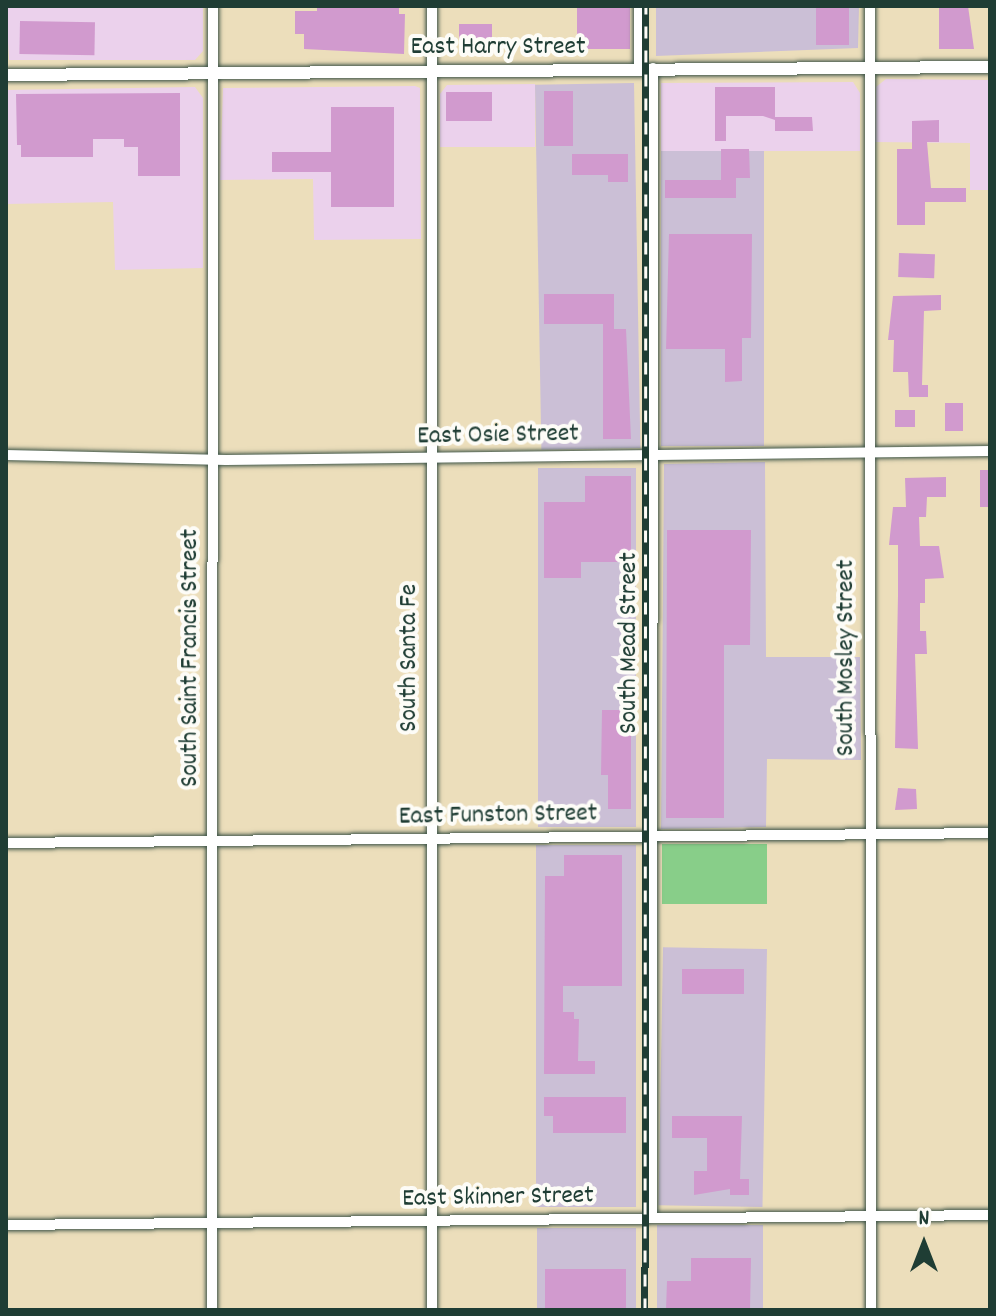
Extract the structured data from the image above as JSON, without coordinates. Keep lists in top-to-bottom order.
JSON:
{
  "streets": {
    "street": [
      "East Harry Street",
      "East Osie Street",
      "South Mead Street",
      "South Saint Francis Street",
      "South Santa Fe",
      "South Mosley Street",
      "East Funston Street",
      "East Skinner Street"
    ]
  },
  "crossings": [
    ["East Harry Street", "South Mead Street"],
    ["East Harry Street", "South Saint Francis Street"],
    ["East Harry Street", "South Santa Fe"],
    ["East Harry Street", "South Mosley Street"],
    ["East Osie Street", "South Mead Street"],
    ["East Osie Street", "South Saint Francis Street"],
    ["East Osie Street", "South Santa Fe"],
    ["East Osie Street", "South Mosley Street"],
    ["South Mead Street", "East Funston Street"],
    ["South Mead Street", "East Skinner Street"],
    ["South Saint Francis Street", "East Funston Street"],
    ["South Saint Francis Street", "East Skinner Street"],
    ["South Santa Fe", "East Funston Street"],
    ["South Santa Fe", "East Skinner Street"],
    ["South Mosley Street", "East Funston Street"],
    ["South Mosley Street", "East Skinner Street"]
  ],
  "north": "top"
}
